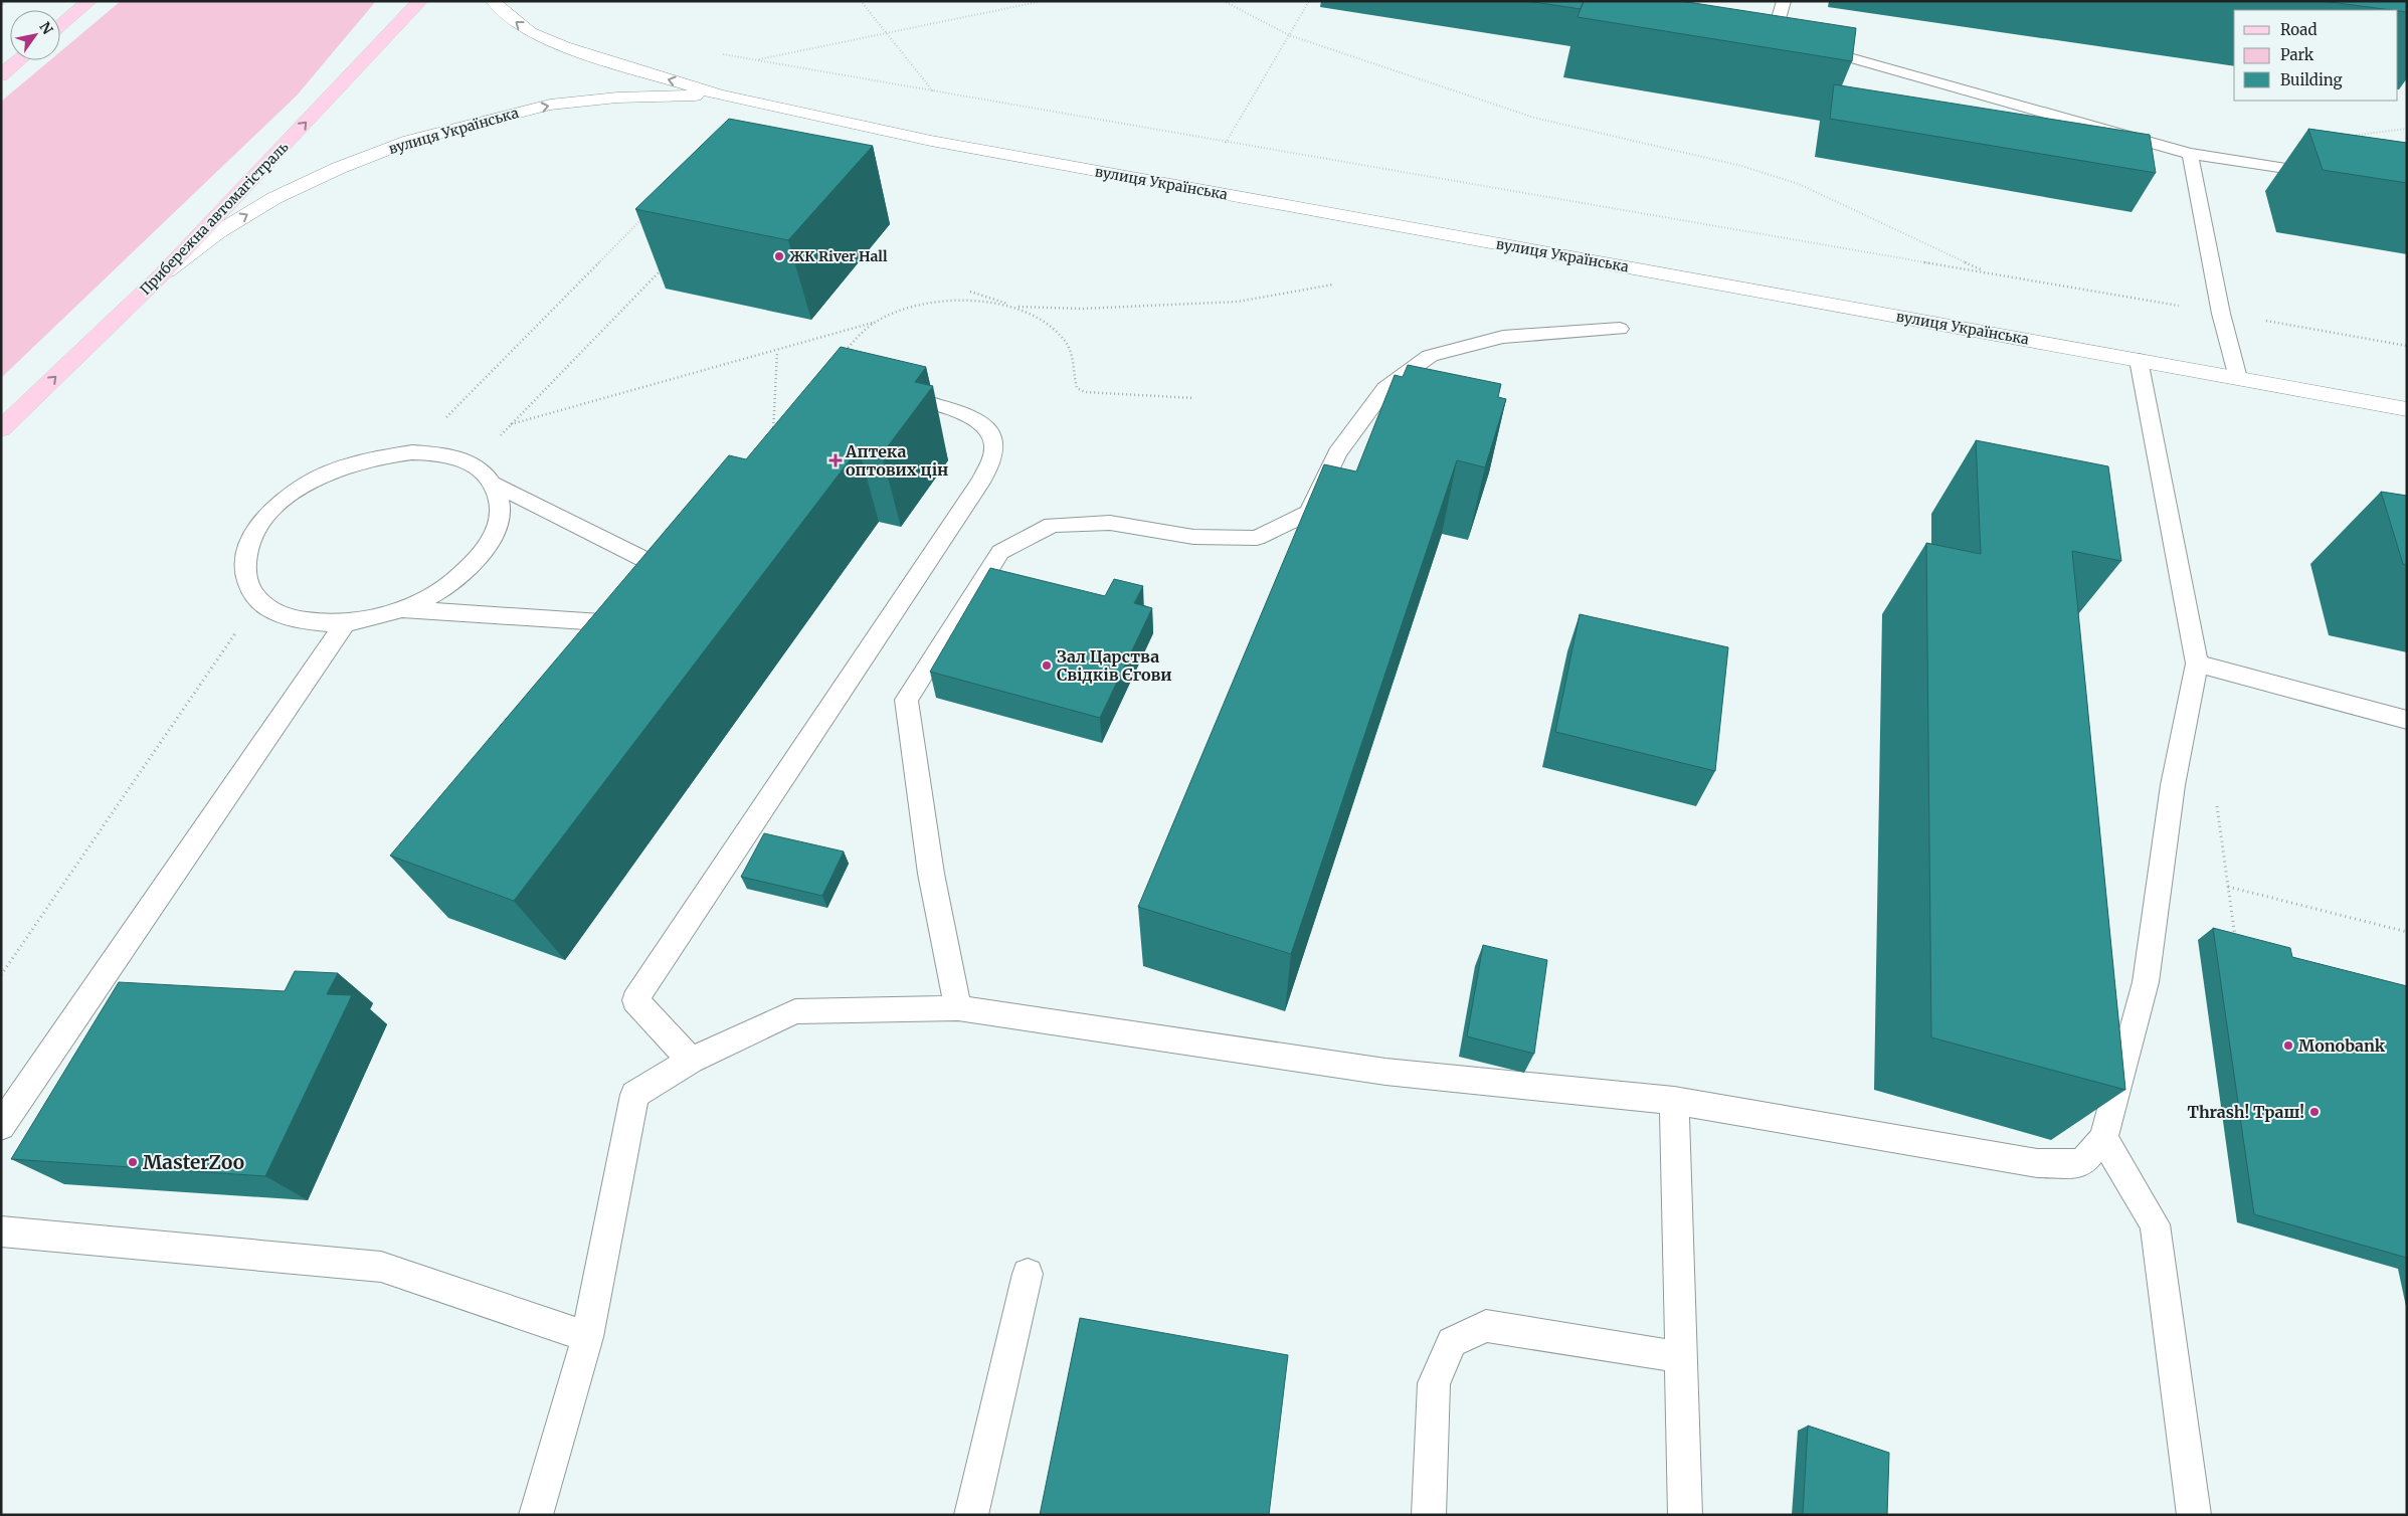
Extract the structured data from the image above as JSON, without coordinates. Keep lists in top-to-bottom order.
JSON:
{
  "streets": {
    "main road": ["вулиця Українська", "Прибережна автомагістраль"]
  },
  "crossings": [
    ["вулиця Українська", "Прибережна автомагістраль"]
  ],
  "one_way": ["Прибережна автомагістраль"],
  "places": {
    "other": [
      "ЖК River Hall",
      "Зал Царства Свідків Єгови",
      "Monobank",
      "Thrash! Траш!",
      "MasterZoo"
    ],
    "health": ["Аптека оптових цін"]
  },
  "legend": ["Road", "Park", "Building"],
  "north": "top right"
}
